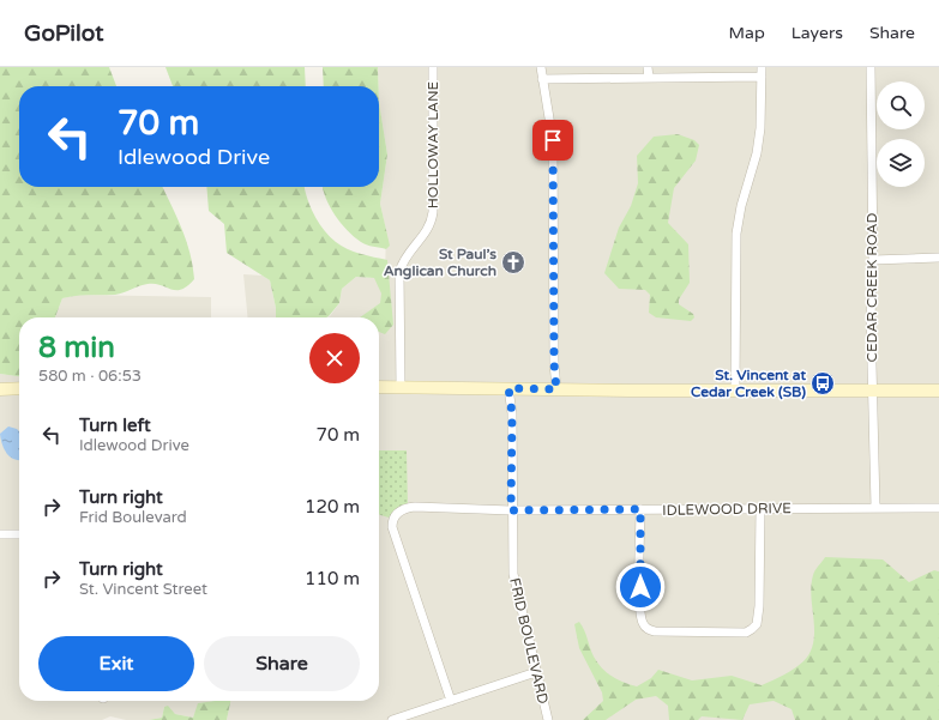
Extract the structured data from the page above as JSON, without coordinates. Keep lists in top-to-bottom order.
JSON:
{
  "streets": {
    "street": [
      "HOLLOWAY LANE",
      "CEDAR CREEK ROAD",
      "IDLEWOOD DRIVE",
      "FRID BOULEVARD"
    ]
  },
  "crossings": [
    ["CEDAR CREEK ROAD", "IDLEWOOD DRIVE"],
    ["IDLEWOOD DRIVE", "FRID BOULEVARD"]
  ],
  "places": {
    "church": ["St Paul’s Anglican Church"],
    "bus stop": ["St. Vincent at Cedar Creek (SB)"]
  },
  "page": {
    "header": "GoPilot",
    "nav": ["Map", "Layers", "Share"],
    "turn": ["70 m", "Idlewood Drive"],
    "heading": ["8 min", "580 m · 06:53"],
    "list": [
      {
        "name": "Turn left",
        "note": "Idlewood Drive",
        "value": "70 m"
      },
      {
        "name": "Turn right",
        "note": "Frid Boulevard",
        "value": "120 m"
      },
      {
        "name": "Turn right",
        "note": "St. Vincent Street",
        "value": "110 m"
      }
    ],
    "buttons": ["Exit", "Share"]
  }
}
